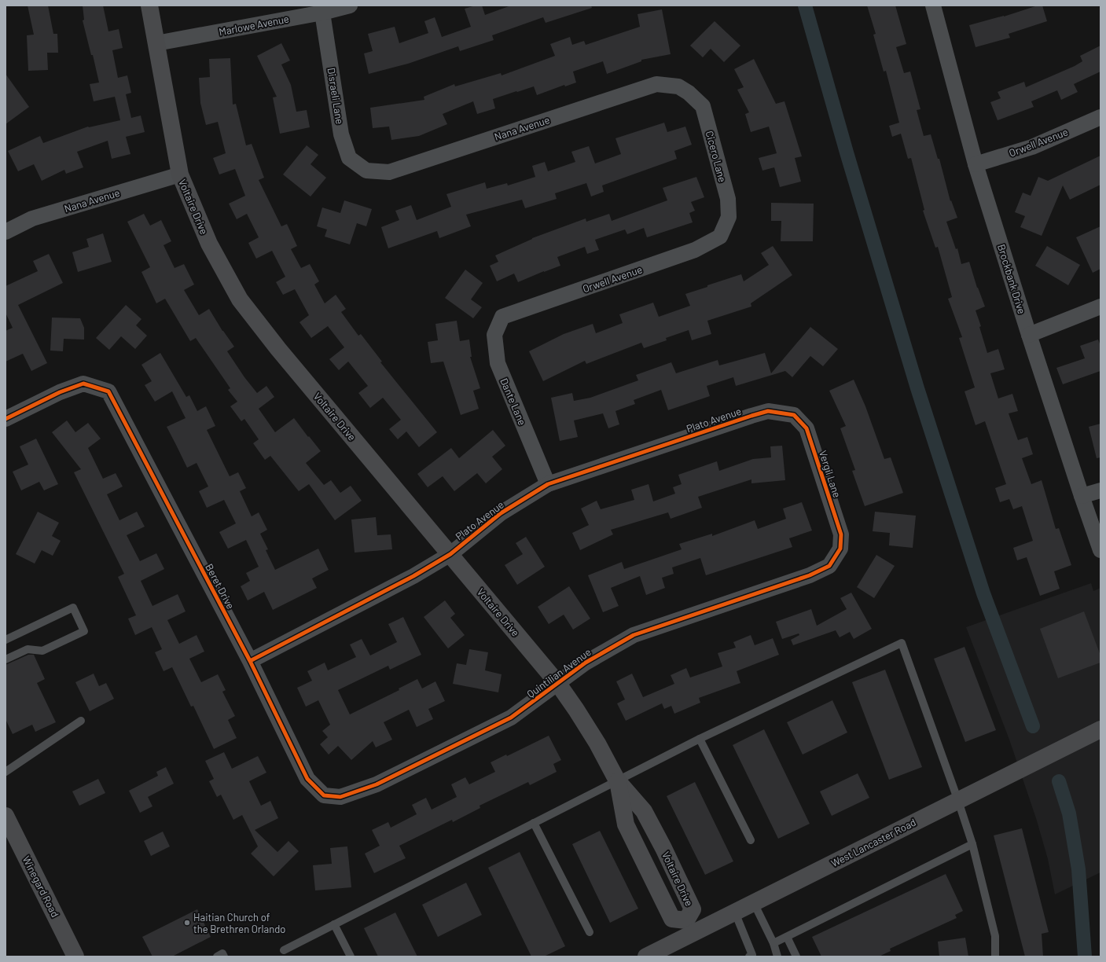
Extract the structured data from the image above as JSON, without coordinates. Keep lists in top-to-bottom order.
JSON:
{
  "streets": {
    "street": [
      "Marlowe Avenue",
      "Disraeli Lane",
      "Nana Avenue",
      "Orwell Avenue",
      "Cicero Lane",
      "Voltaire Drive",
      "Brockbank Drive",
      "Dante Lane",
      "Plato Avenue",
      "Vergil Lane",
      "Beret Drive",
      "Quintilian Avenue",
      "West Lancaster Road",
      "Winegard Road"
    ]
  },
  "crossings": [
    ["Marlowe Avenue", "Disraeli Lane"],
    ["Marlowe Avenue", "Voltaire Drive"],
    ["Disraeli Lane", "Nana Avenue"],
    ["Nana Avenue", "Cicero Lane"],
    ["Nana Avenue", "Voltaire Drive"],
    ["Orwell Avenue", "Cicero Lane"],
    ["Orwell Avenue", "Brockbank Drive"],
    ["Orwell Avenue", "Dante Lane"],
    ["Voltaire Drive", "Plato Avenue"],
    ["Voltaire Drive", "Quintilian Avenue"],
    ["Voltaire Drive", "West Lancaster Road"],
    ["Dante Lane", "Plato Avenue"],
    ["Plato Avenue", "Vergil Lane"],
    ["Plato Avenue", "Beret Drive"],
    ["Vergil Lane", "Quintilian Avenue"],
    ["Beret Drive", "Quintilian Avenue"]
  ],
  "places": ["Haitian Church of the Brethren Orlando"]
}
